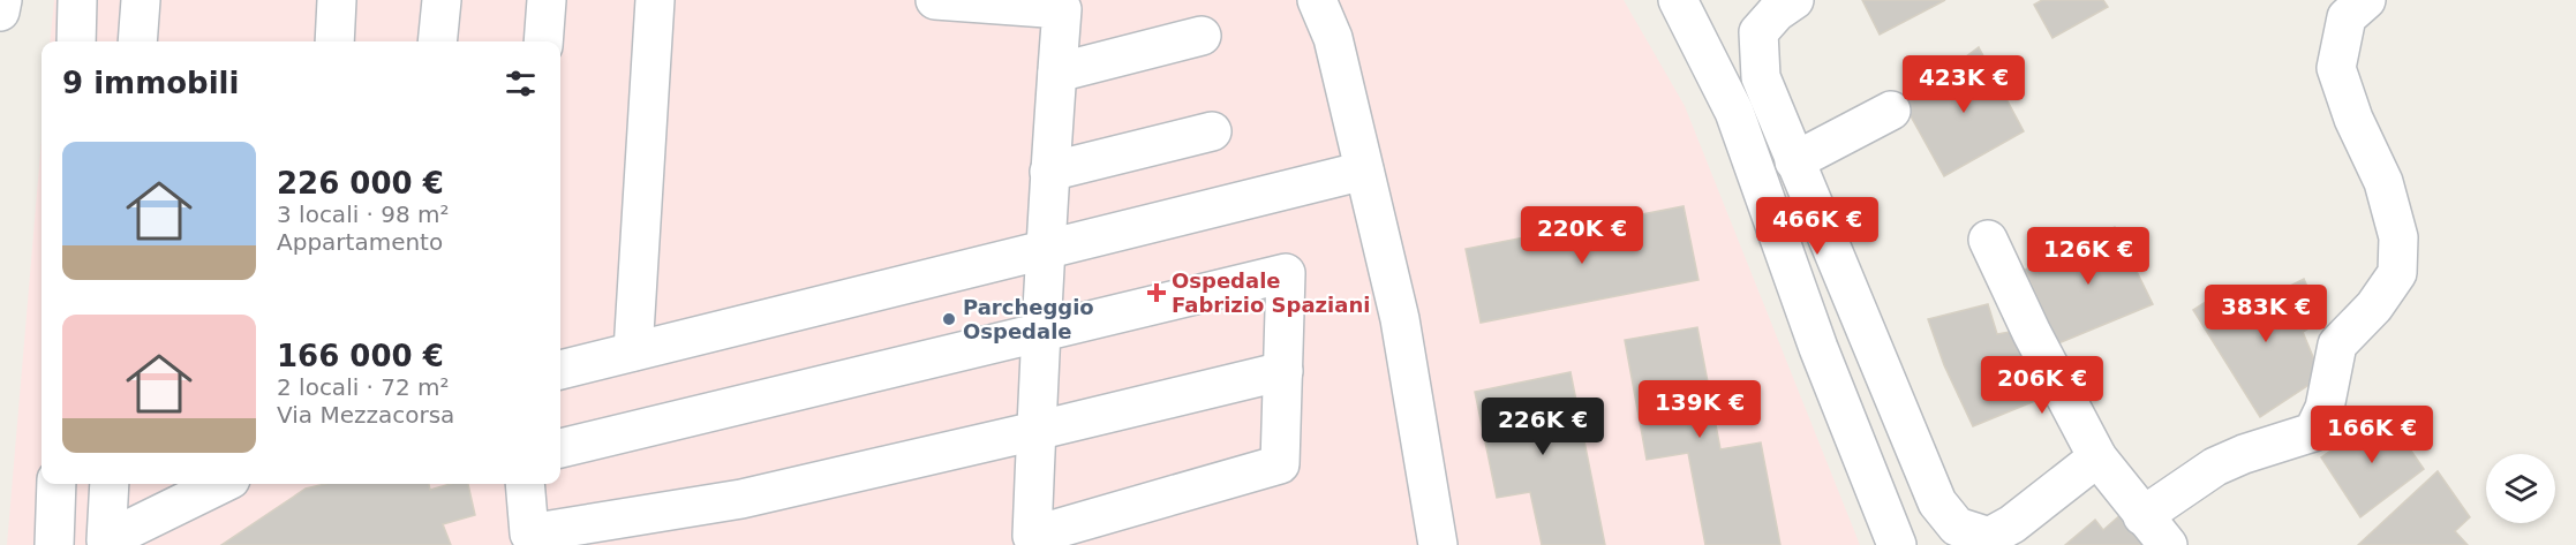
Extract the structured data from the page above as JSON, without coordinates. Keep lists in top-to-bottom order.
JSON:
{
  "places": {
    "health": ["Ospedale Fabrizio Spaziani"],
    "other": ["Parcheggio Ospedale"]
  },
  "page": {
    "heading": "9 immobili",
    "price": [
      "423K €",
      "466K €",
      "220K €",
      "126K €",
      "383K €",
      "206K €",
      "139K €",
      "226K €",
      "166K €"
    ],
    "list": [
      {
        "name": "226 000 €",
        "note": "3 locali · 98 m² · Appartamento"
      },
      {
        "name": "166 000 €",
        "note": "2 locali · 72 m² · Via Mezzacorsa"
      }
    ]
  }
}
